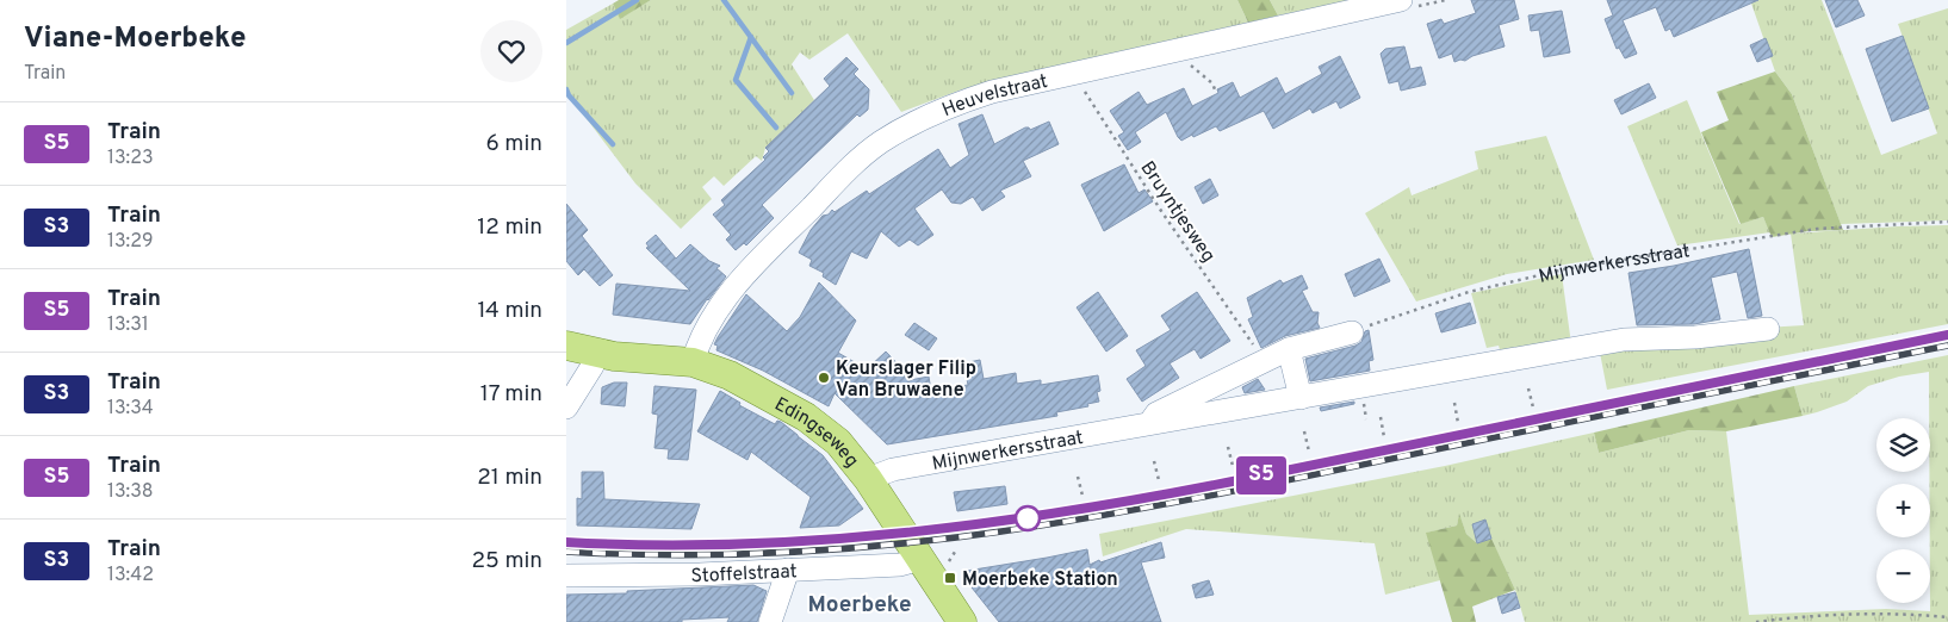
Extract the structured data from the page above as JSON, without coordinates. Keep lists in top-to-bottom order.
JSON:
{
  "streets": {
    "main road": ["Edingseweg"],
    "street": ["Heuvelstraat", "Mijnwerkersstraat", "Stoffelstraat"],
    "path": ["Bruyntjesweg"]
  },
  "crossings": [
    ["Heuvelstraat", "Bruyntjesweg"],
    ["Heuvelstraat", "Edingseweg"],
    ["Bruyntjesweg", "Mijnwerkersstraat"],
    ["Mijnwerkersstraat", "Edingseweg"],
    ["Edingseweg", "Stoffelstraat"]
  ],
  "districts": ["Moerbeke"],
  "places": {
    "other": ["Keurslager Filip Van Bruwaene"],
    "transit": ["Moerbeke Station"]
  },
  "page": {
    "heading": ["Viane-Moerbeke", "Train"],
    "on_map": "S5",
    "list": [
      {
        "mark": "S5",
        "name": "Train",
        "note": "13:23",
        "value": "6 min"
      },
      {
        "mark": "S3",
        "name": "Train",
        "note": "13:29",
        "value": "12 min"
      },
      {
        "mark": "S5",
        "name": "Train",
        "note": "13:31",
        "value": "14 min"
      },
      {
        "mark": "S3",
        "name": "Train",
        "note": "13:34",
        "value": "17 min"
      },
      {
        "mark": "S5",
        "name": "Train",
        "note": "13:38",
        "value": "21 min"
      },
      {
        "mark": "S3",
        "name": "Train",
        "note": "13:42",
        "value": "25 min"
      }
    ],
    "map_buttons": ["+", "−"]
  }
}
